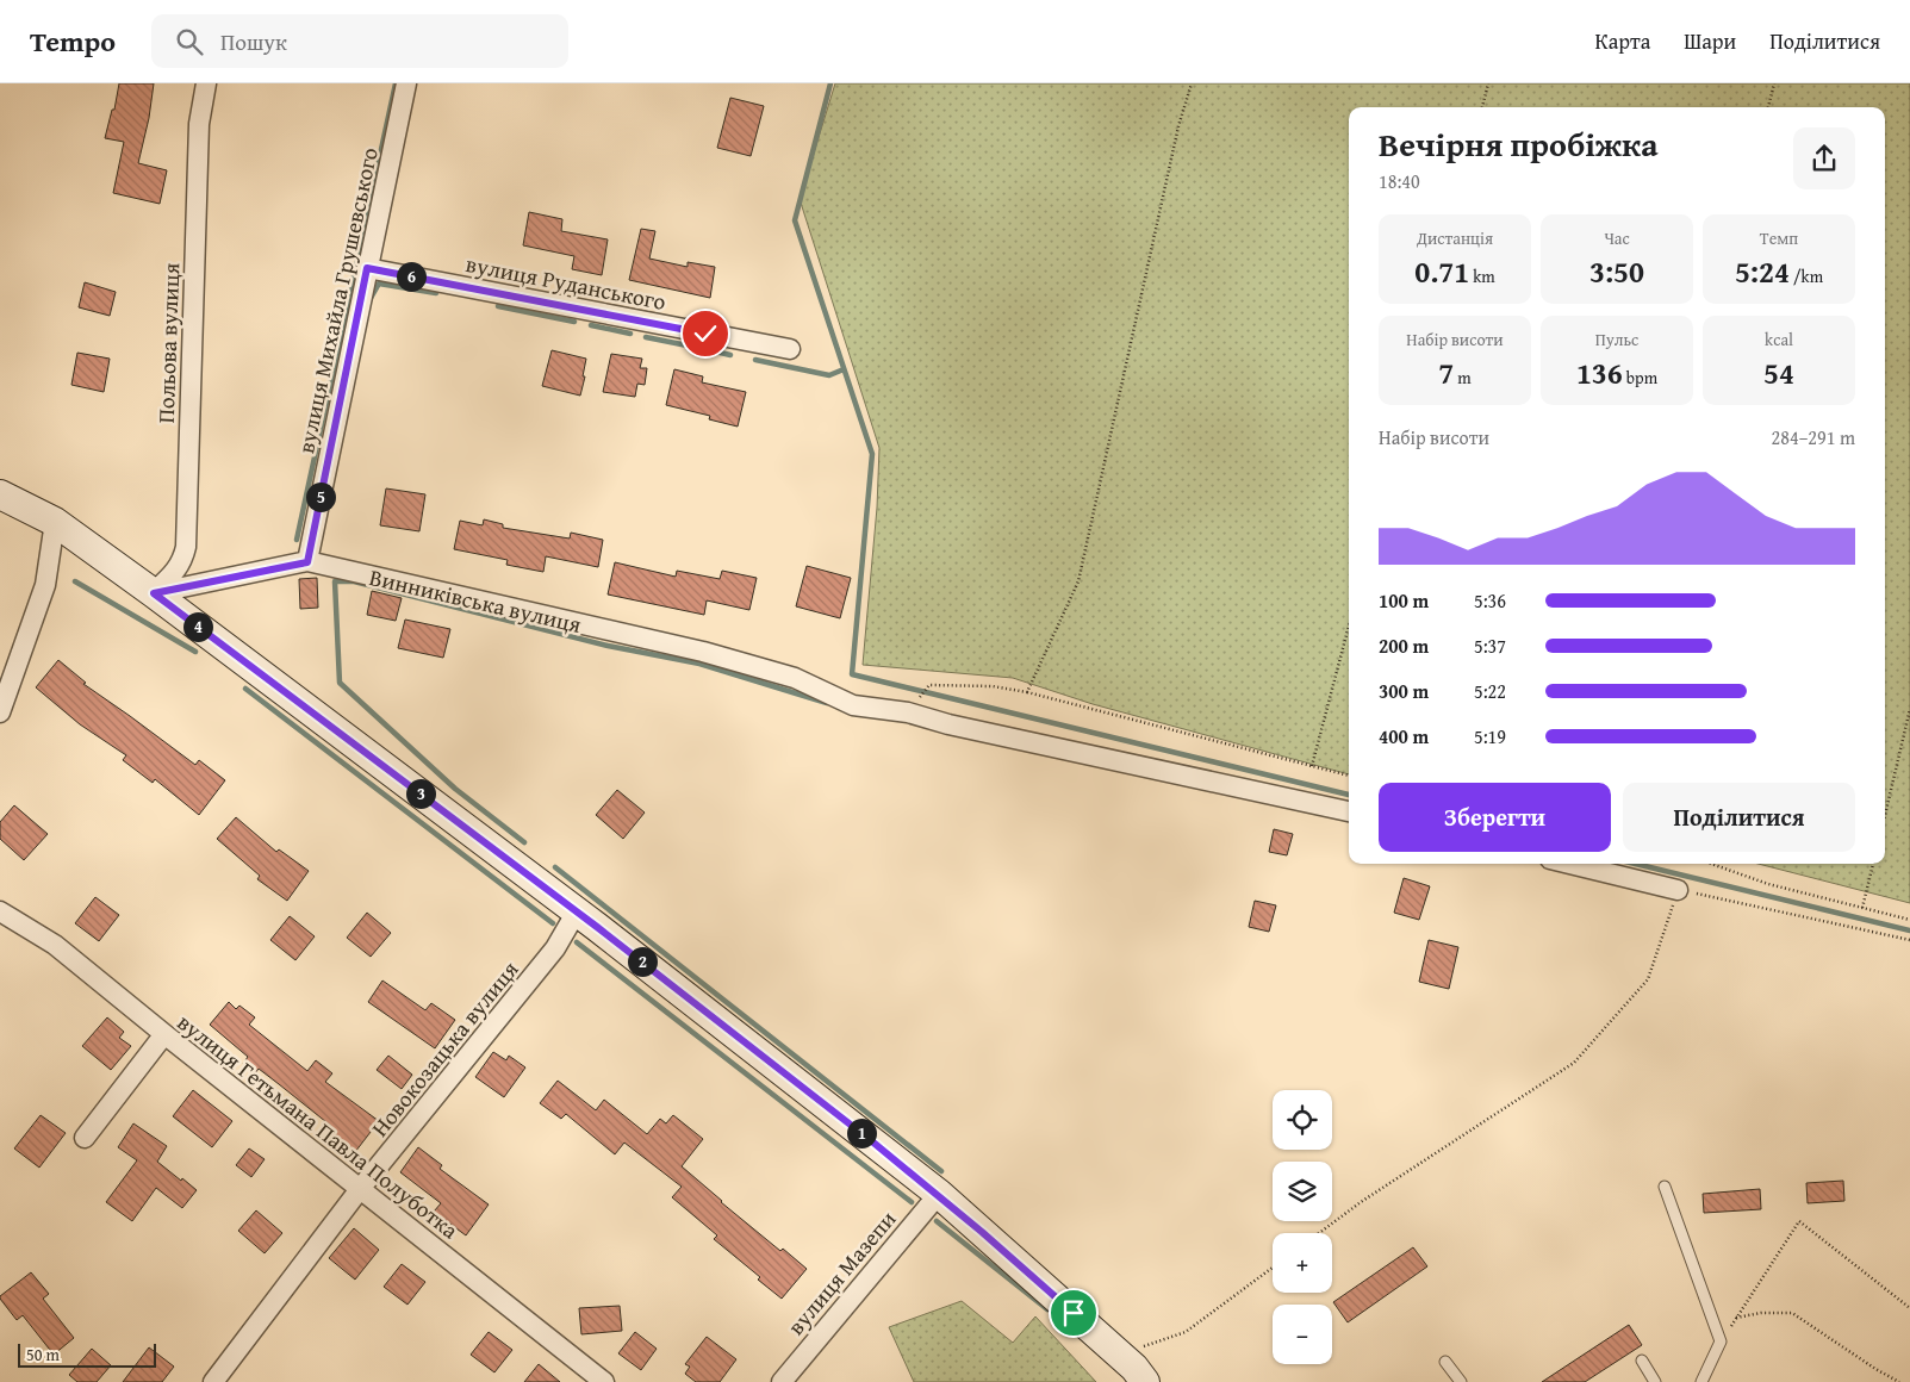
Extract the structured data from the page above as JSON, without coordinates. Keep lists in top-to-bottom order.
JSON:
{
  "streets": {
    "street": [
      "вулиця Руданського",
      "вулиця Михайла Грушевського",
      "Польова вулиця",
      "Винниківська вулиця",
      "Новокозацька вулиця",
      "вулиця Гетьмана Павла Полуботка",
      "вулиця Мазепи"
    ]
  },
  "crossings": [
    ["вулиця Руданського", "вулиця Михайла Грушевського"],
    ["вулиця Михайла Грушевського", "Винниківська вулиця"],
    ["Польова вулиця", "Винниківська вулиця"],
    ["Новокозацька вулиця", "вулиця Гетьмана Павла Полуботка"]
  ],
  "scale_bar": "50 m",
  "page": {
    "header": "Tempo",
    "search": "Пошук",
    "nav": ["Карта", "Шари", "Поділитися"],
    "heading": ["Вечірня пробіжка", "18:40"],
    "stats": [
      ["Дистанція", "0.71 km"],
      ["Час", "3:50"],
      ["Темп", "5:24 /km"],
      ["Набір висоти", "7 m"],
      ["Пульс", "136 bpm"],
      ["kcal", "54"]
    ],
    "pins": [
      "6",
      "5",
      "4",
      "3",
      "2",
      "1"
    ],
    "chart": ["Набір висоти", "284–291 m"],
    "list": [
      {
        "name": "100 m",
        "note": "5:36"
      },
      {
        "name": "200 m",
        "note": "5:37"
      },
      {
        "name": "300 m",
        "note": "5:22"
      },
      {
        "name": "400 m",
        "note": "5:19"
      }
    ],
    "buttons": ["Зберегти", "Поділитися"],
    "map_buttons": ["+", "−"],
    "scale": "50 m"
  }
}
